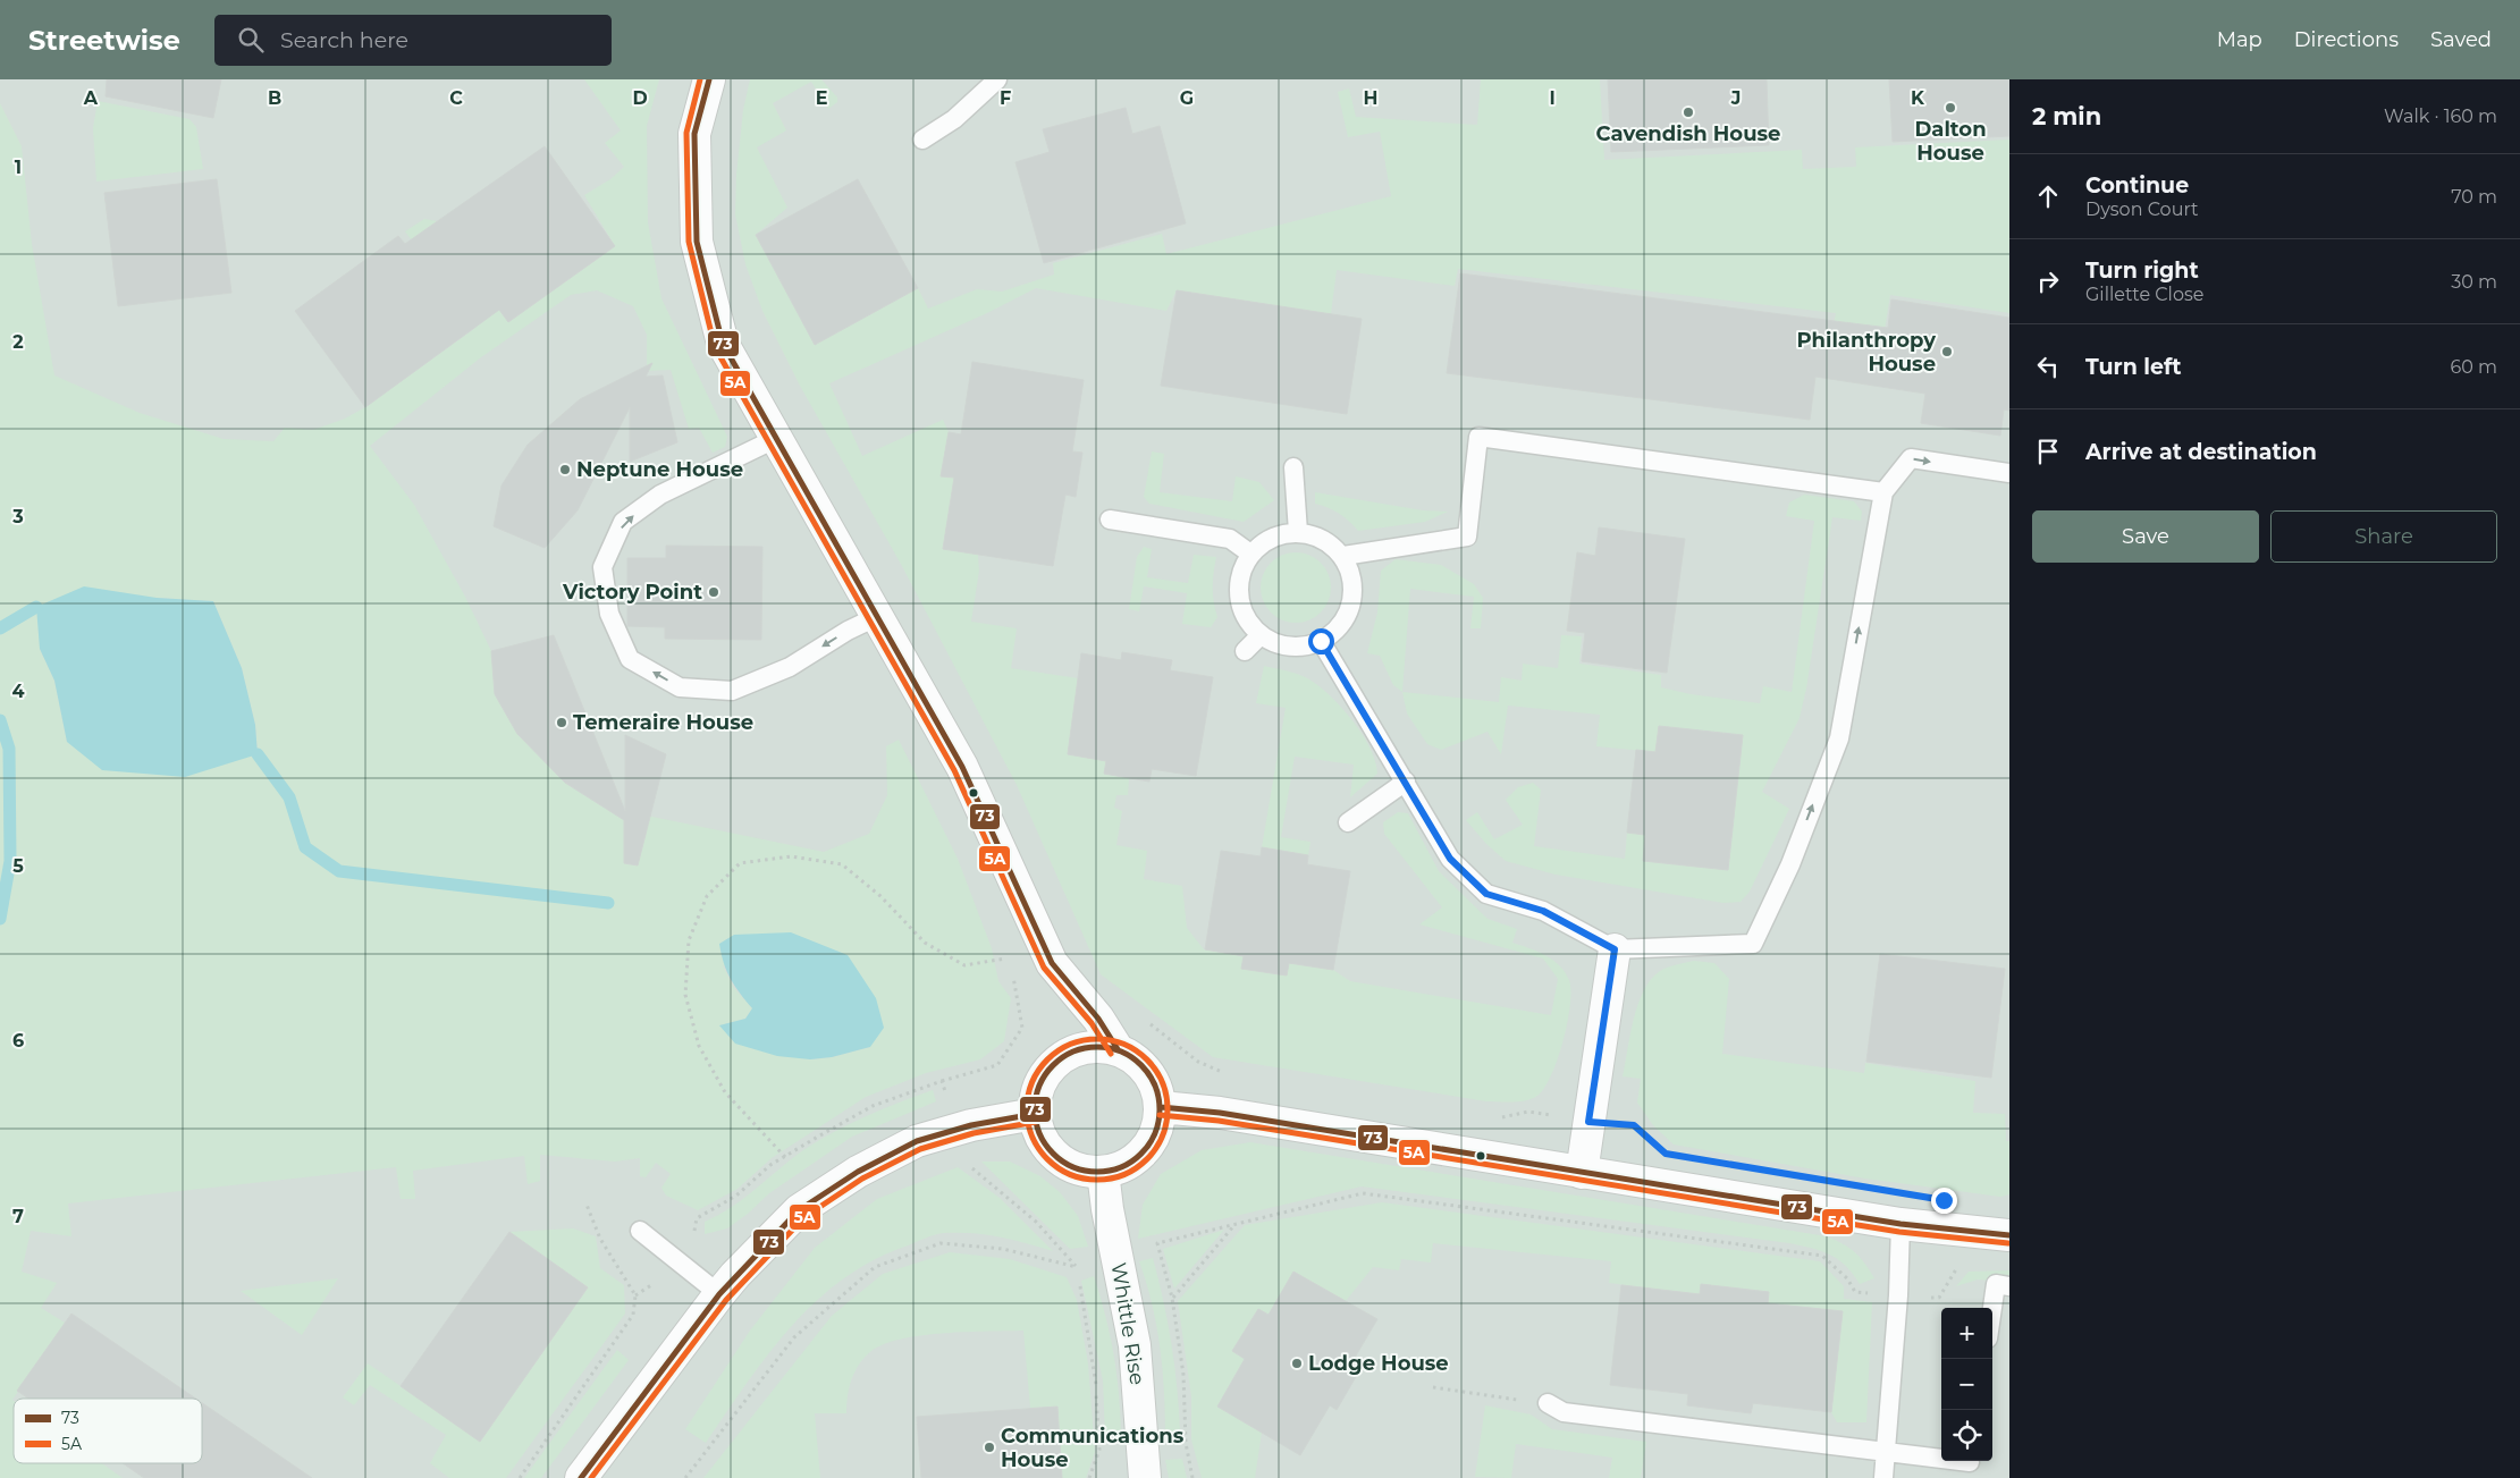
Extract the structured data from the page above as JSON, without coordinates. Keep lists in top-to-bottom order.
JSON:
{
  "streets": {
    "street": ["Whittle Rise"]
  },
  "places": [
    "Dalton House",
    "Cavendish House",
    "Philanthropy House",
    "Neptune House",
    "Victory Point",
    "Temeraire House",
    "Lodge House",
    "Communications House"
  ],
  "lines": ["transit line 73", "transit line 5A"],
  "legend": ["73", "5A"],
  "page": {
    "header": "Streetwise",
    "search": "Search here",
    "nav": ["Map", "Directions", "Saved"],
    "heading": ["2 min", "Walk · 160 m"],
    "list": [
      ["Continue", "Dyson Court", "70 m"],
      ["Turn right", "Gillette Close", "30 m"],
      ["Turn left", "60 m"],
      "Arrive at destination"
    ],
    "buttons": ["Save", "Share"],
    "map_buttons": ["+", "−"]
  },
  "grid": {
    "columns": [
      "A",
      "B",
      "C",
      "D",
      "E",
      "F",
      "G",
      "H",
      "I",
      "J",
      "K"
    ],
    "rows": [
      "1",
      "2",
      "3",
      "4",
      "5",
      "6",
      "7"
    ]
  }
}
